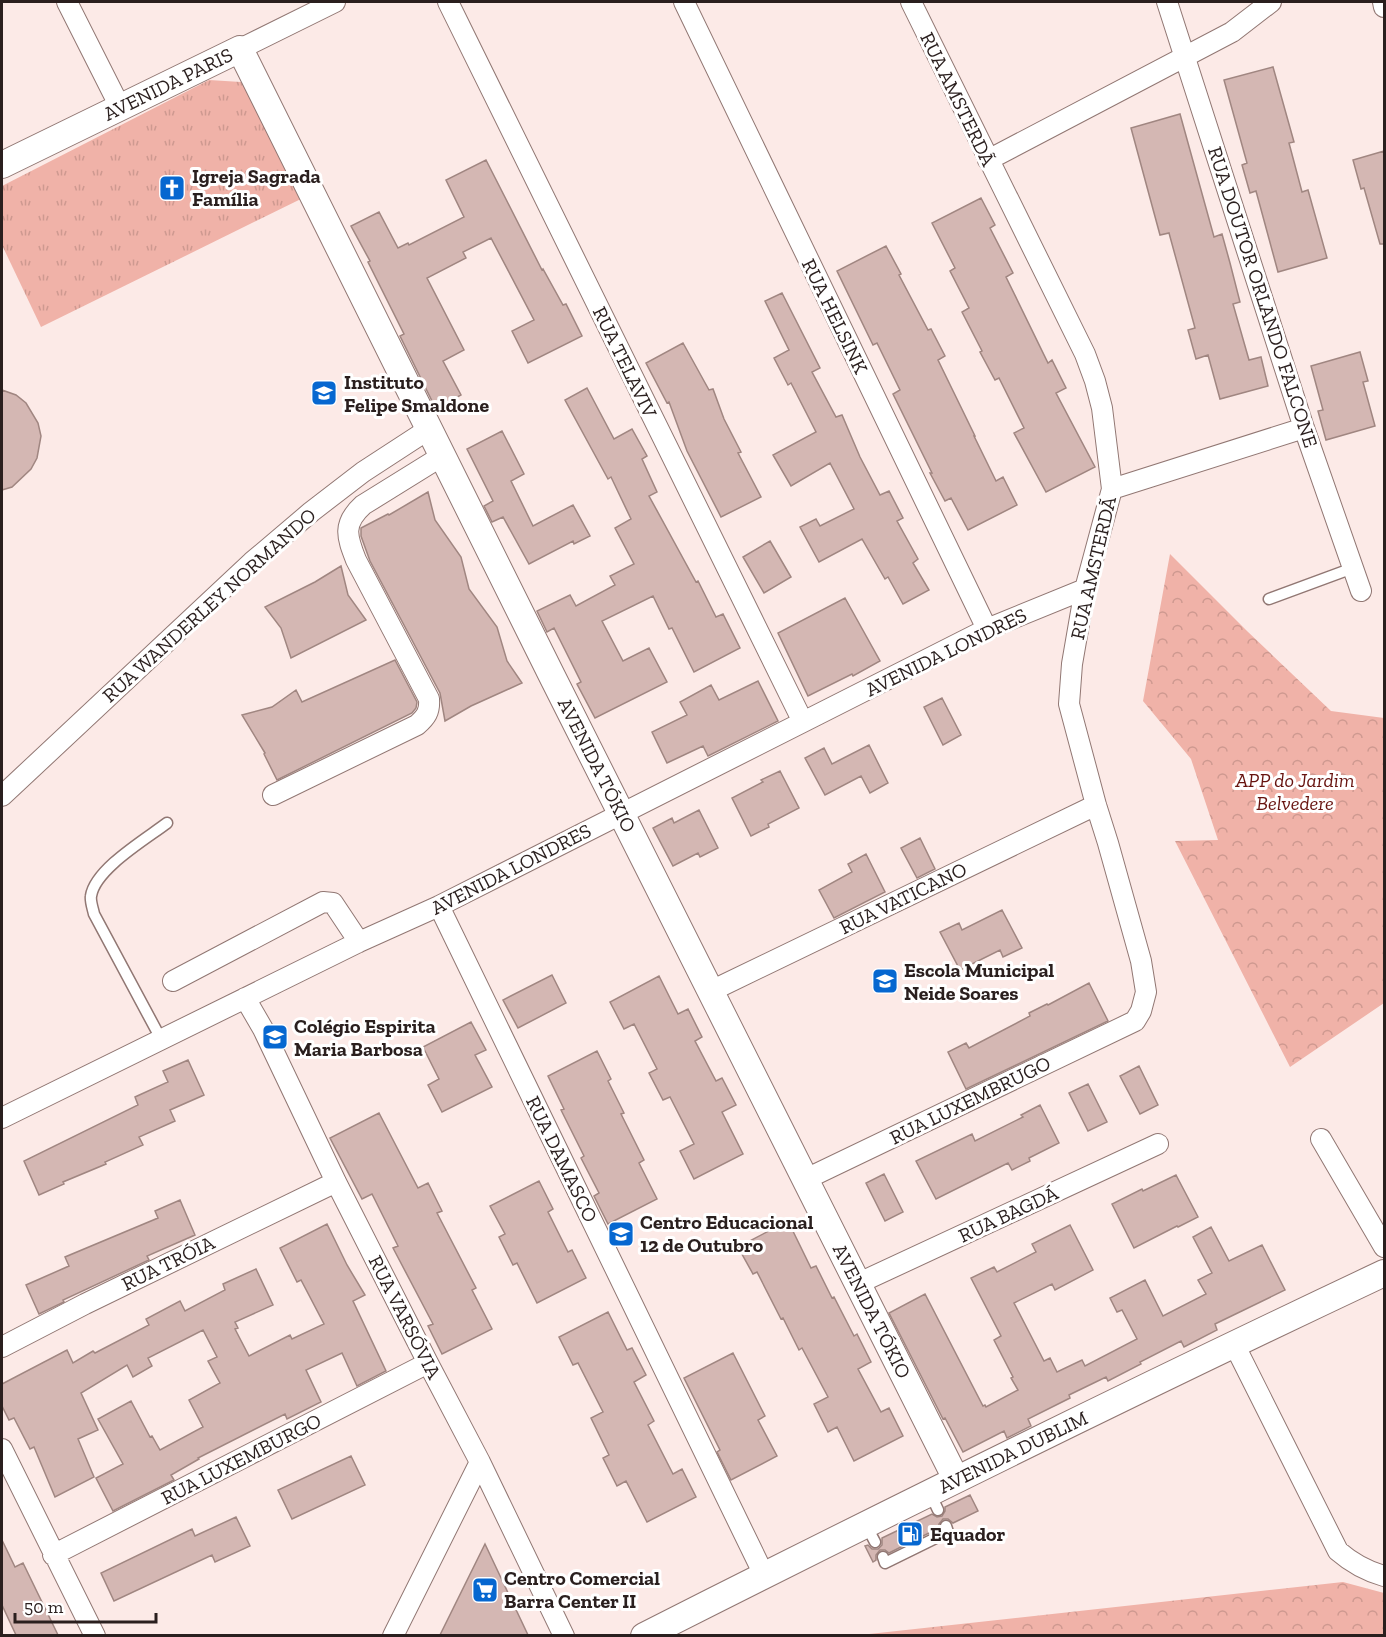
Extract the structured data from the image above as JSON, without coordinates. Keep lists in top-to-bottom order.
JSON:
{
  "streets": {
    "street": [
      "AVENIDA PARIS",
      "RUA AMSTERDÃ",
      "RUA DOUTOR ORLANDO FALCONE",
      "RUA HELSINK",
      "RUA TELAVIV",
      "RUA WANDERLEY NORMANDO",
      "AVENIDA LONDRES",
      "AVENIDA TÓKIO",
      "RUA VATICANO",
      "RUA LUXEMBRUGO",
      "RUA DAMASCO",
      "RUA BAGDÁ",
      "RUA TRÓIA",
      "RUA VARSÓVIA",
      "AVENIDA DUBLIM",
      "RUA LUXEMBURGO"
    ]
  },
  "crossings": [
    ["AVENIDA PARIS", "AVENIDA TÓKIO"],
    ["RUA AMSTERDÃ", "AVENIDA LONDRES"],
    ["RUA AMSTERDÃ", "RUA VATICANO"],
    ["RUA AMSTERDÃ", "RUA LUXEMBRUGO"],
    ["RUA HELSINK", "AVENIDA LONDRES"],
    ["RUA TELAVIV", "AVENIDA LONDRES"],
    ["RUA WANDERLEY NORMANDO", "AVENIDA TÓKIO"],
    ["AVENIDA LONDRES", "AVENIDA TÓKIO"],
    ["AVENIDA LONDRES", "RUA DAMASCO"],
    ["AVENIDA LONDRES", "RUA VARSÓVIA"],
    ["AVENIDA TÓKIO", "RUA VATICANO"],
    ["AVENIDA TÓKIO", "RUA LUXEMBRUGO"],
    ["AVENIDA TÓKIO", "RUA BAGDÁ"],
    ["AVENIDA TÓKIO", "AVENIDA DUBLIM"],
    ["RUA DAMASCO", "AVENIDA DUBLIM"],
    ["RUA TRÓIA", "RUA VARSÓVIA"],
    ["RUA VARSÓVIA", "RUA LUXEMBURGO"]
  ],
  "parks": ["APP do Jardim Belvedere"],
  "places": {
    "church": ["Igreja Sagrada Família"],
    "school or university": [
      "Instituto Felipe Smaldone",
      "Escola Municipal Neide Soares",
      "Colégio Espirita Maria Barbosa",
      "Centro Educacional 12 de Outubro"
    ],
    "fuel station": ["Equador"],
    "supermarket": ["Centro Comercial Barra Center II"]
  },
  "scale_bar": "50 m"
}
